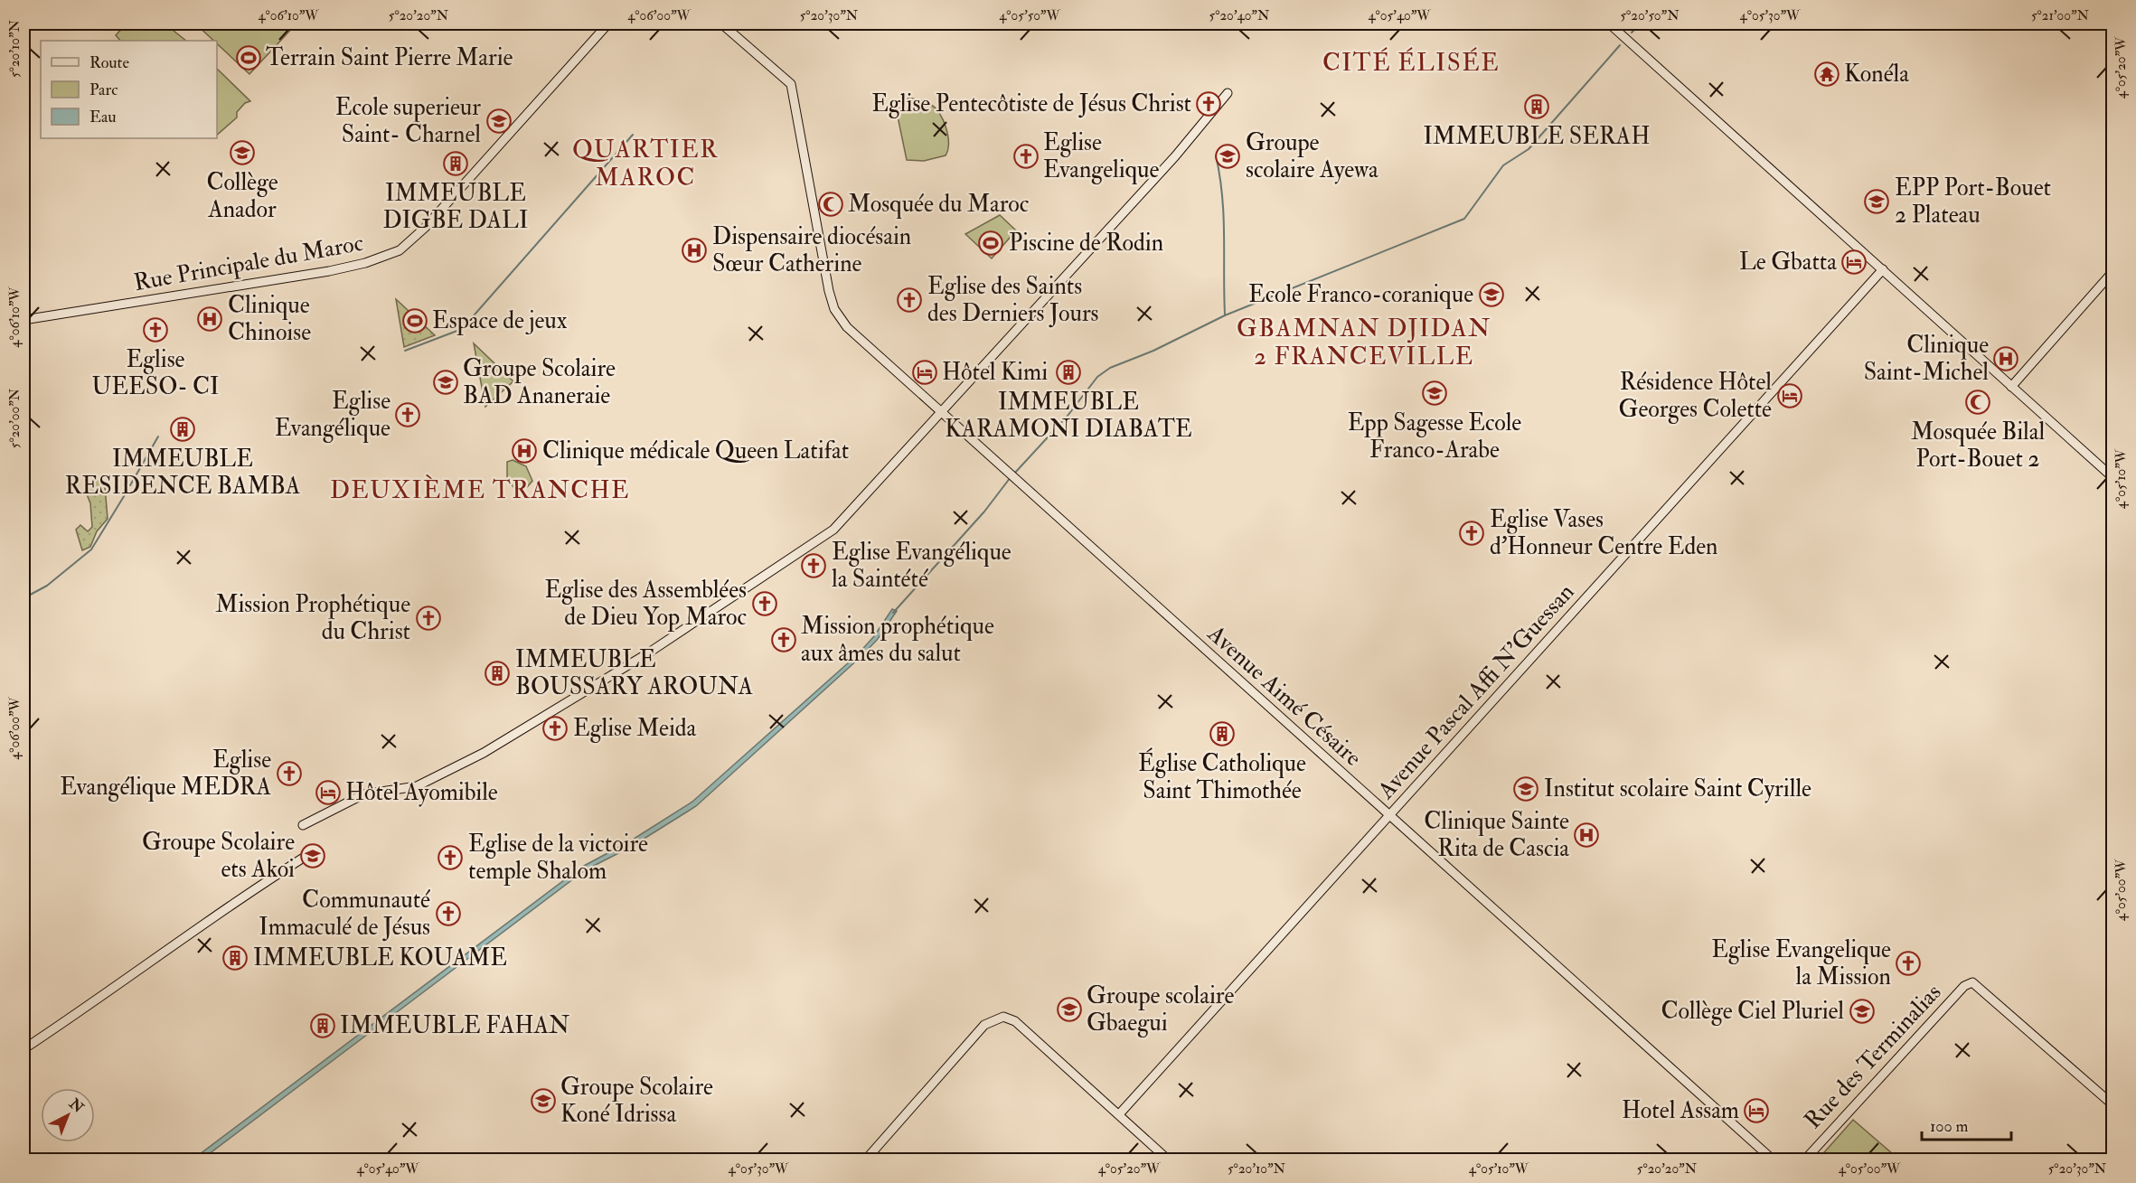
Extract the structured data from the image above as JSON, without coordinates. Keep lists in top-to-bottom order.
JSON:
{
  "streets": {
    "street": [
      "Rue Principale du Maroc",
      "Avenue Pascal Affi N'Guessan",
      "Avenue Aimé Césaire",
      "Rue des Terminalias"
    ]
  },
  "crossings": [
    ["Avenue Pascal Affi N'Guessan", "Avenue Aimé Césaire"]
  ],
  "districts": [
    "CITÉ ÉLISÉE",
    "QUARTIER MAROC",
    "GBAMNAN DJIDAN 2 FRANCEVILLE",
    "DEUXIÈME TRANCHE"
  ],
  "places": {
    "sports": ["Terrain Saint Pierre Marie", "Piscine de Rodin", "Espace de jeux"],
    "temple": ["Konéla"],
    "church": [
      "Eglise Pentecôtiste de Jésus Christ",
      "Eglise Evangelique",
      "Eglise des Saints des Derniers Jours",
      "Eglise UEESO- CI",
      "Eglise Evangélique",
      "Eglise Vases d'Honneur Centre Eden",
      "Eglise Evangélique la Saintété",
      "Eglise des Assemblées de Dieu Yop Maroc",
      "Mission Prophétique du Christ",
      "Mission prophétique aux âmes du salut",
      "Eglise Meida",
      "Eglise Evangélique MEDRA",
      "Eglise de la victoire temple Shalom",
      "Communauté Immaculé de Jésus",
      "Eglise Evangelique la Mission"
    ],
    "building": [
      "IMMEUBLE SERAH",
      "IMMEUBLE DIGBE DALI",
      "IMMEUBLE KARAMONI DIABATE",
      "IMMEUBLE RESIDENCE BAMBA",
      "IMMEUBLE BOUSSARY AROUNA",
      "Église Catholique Saint Thimothée",
      "IMMEUBLE KOUAME",
      "IMMEUBLE FAHAN"
    ],
    "school or university": [
      "Ecole superieur Saint- Charnel",
      "Collège Anador",
      "Groupe scolaire Ayewa",
      "EPP Port-Bouet 2 Plateau",
      "Ecole Franco-coranique",
      "Groupe Scolaire BAD Ananeraie",
      "Epp Sagesse Ecole Franco-Arabe",
      "Institut scolaire Saint Cyrille",
      "Groupe Scolaire ets Akoi",
      "Groupe scolaire Gbaegui",
      "Collège Ciel Pluriel",
      "Groupe Scolaire Koné Idrissa"
    ],
    "mosque": ["Mosquée du Maroc", "Mosquée Bilal Port-Bouet 2"],
    "hospital": [
      "Dispensaire diocésain Sœur Catherine",
      "Clinique Chinoise",
      "Clinique Saint-Michel",
      "Clinique médicale Queen Latifat",
      "Clinique Sainte Rita de Cascia"
    ],
    "hotel": [
      "Le Gbatta",
      "Hôtel Kimi",
      "Résidence Hôtel Georges Colette",
      "Hôtel Ayomibile",
      "Hotel Assam"
    ]
  },
  "legend": ["Route", "Parc", "Eau"],
  "scale_bar": "100 m",
  "north": "top right",
  "coordinates": [
    "4°06'10\"W",
    "5°20'20\"N",
    "4°06'00\"W",
    "5°20'30\"N",
    "4°05'50\"W",
    "5°20'40\"N",
    "4°05'40\"W",
    "5°20'50\"N",
    "4°05'30\"W",
    "5°21'00\"N",
    "5°20'10\"N",
    "4°05'20\"W",
    "5°20'00\"N",
    "4°05'10\"W",
    "4°05'00\"W"
  ]
}
